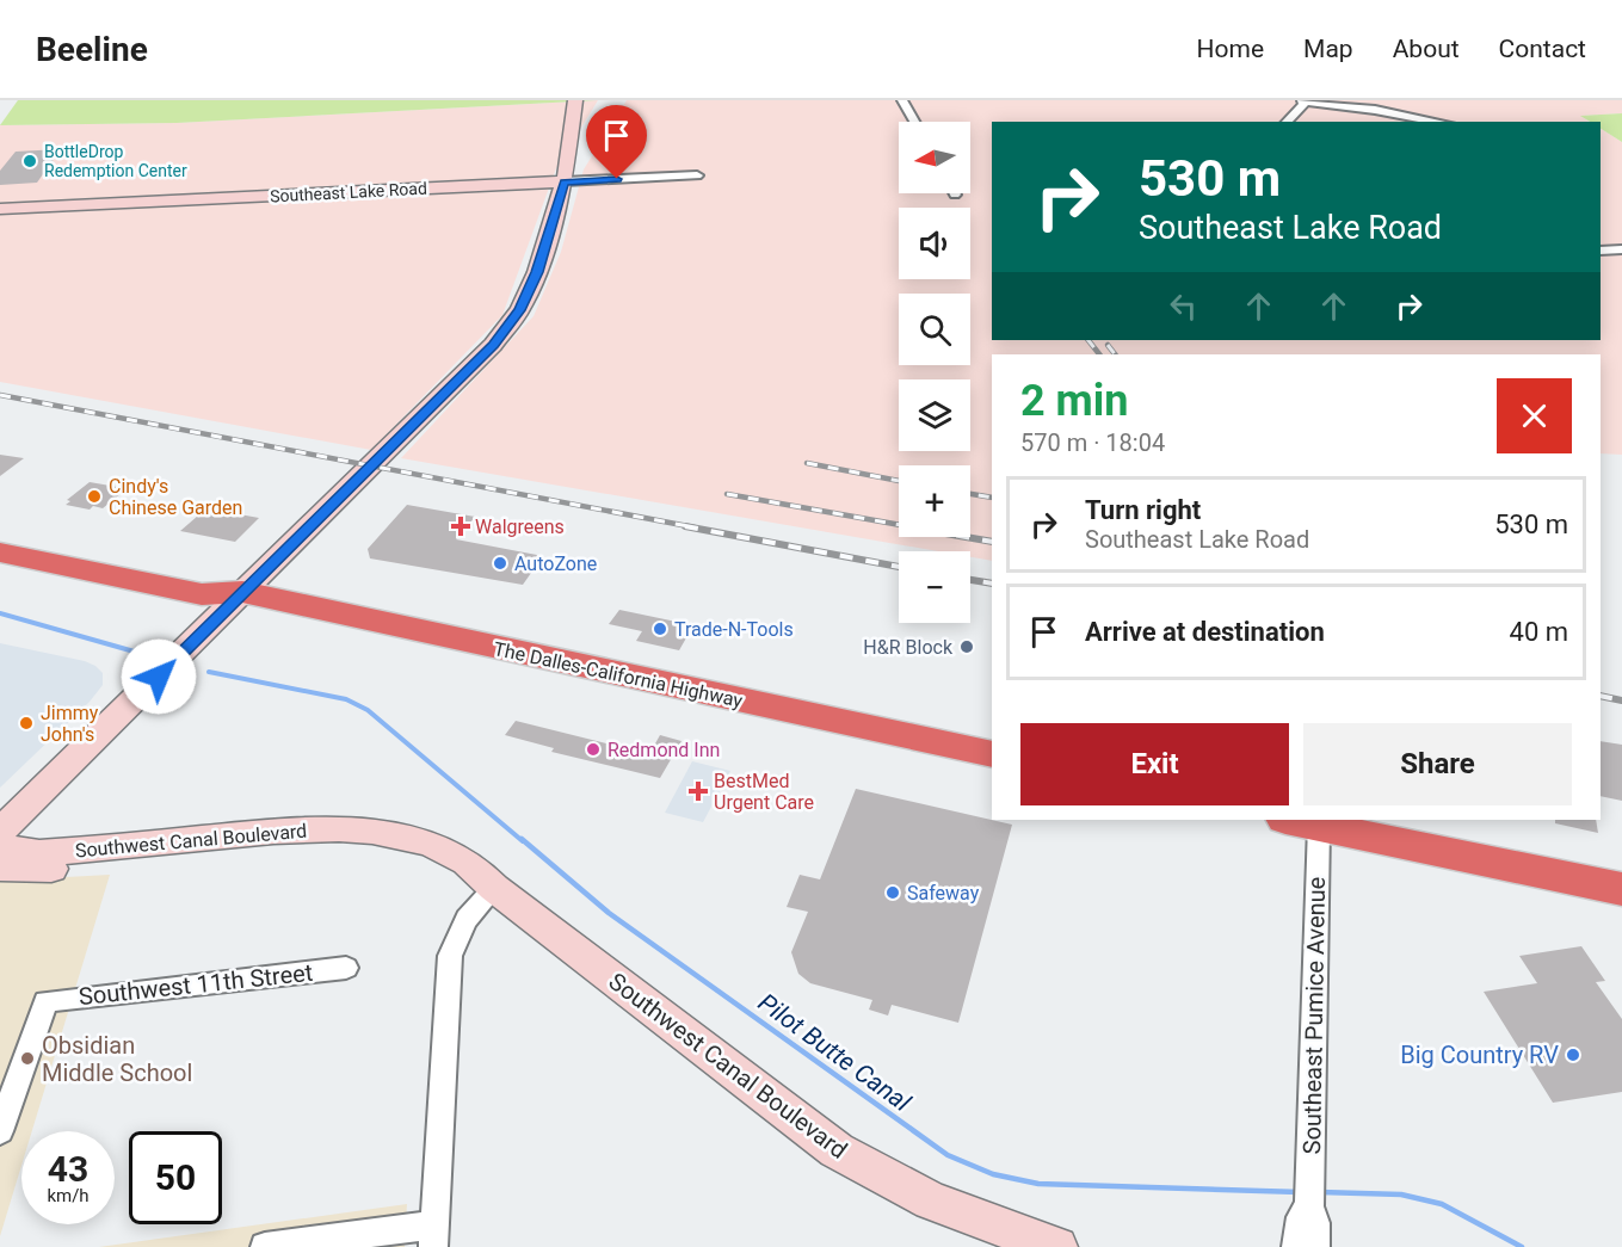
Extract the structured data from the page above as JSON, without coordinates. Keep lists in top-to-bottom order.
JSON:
{
  "streets": {
    "highway": ["The Dalles-California Highway"],
    "main road": ["Southeast Lake Road", "Southwest Canal Boulevard"],
    "street": ["Southwest 11th Street", "Southeast Pumice Avenue"]
  },
  "water": ["Pilot Butte Canal"],
  "places": {
    "other": [
      "BottleDrop Redemption Center",
      "Cindy's Chinese Garden",
      "AutoZone",
      "Trade-N-Tools",
      "H&R Block",
      "Jimmy John's",
      "Redmond Inn",
      "Safeway",
      "Big Country RV",
      "Obsidian Middle School"
    ],
    "health": ["Walgreens", "BestMed Urgent Care"]
  },
  "north": "left",
  "page": {
    "header": "Beeline",
    "nav": [
      "Home",
      "Map",
      "About",
      "Contact"
    ],
    "map_buttons": ["+", "−"],
    "turn": ["530 m", "Southeast Lake Road"],
    "heading": ["2 min", "570 m · 18:04"],
    "list": [
      {
        "name": "Turn right",
        "note": "Southeast Lake Road",
        "value": "530 m"
      },
      {
        "name": "Arrive at destination",
        "value": "40 m"
      }
    ],
    "buttons": ["Exit", "Share"],
    "speed": "43 km/h",
    "limit": "50"
  }
}
